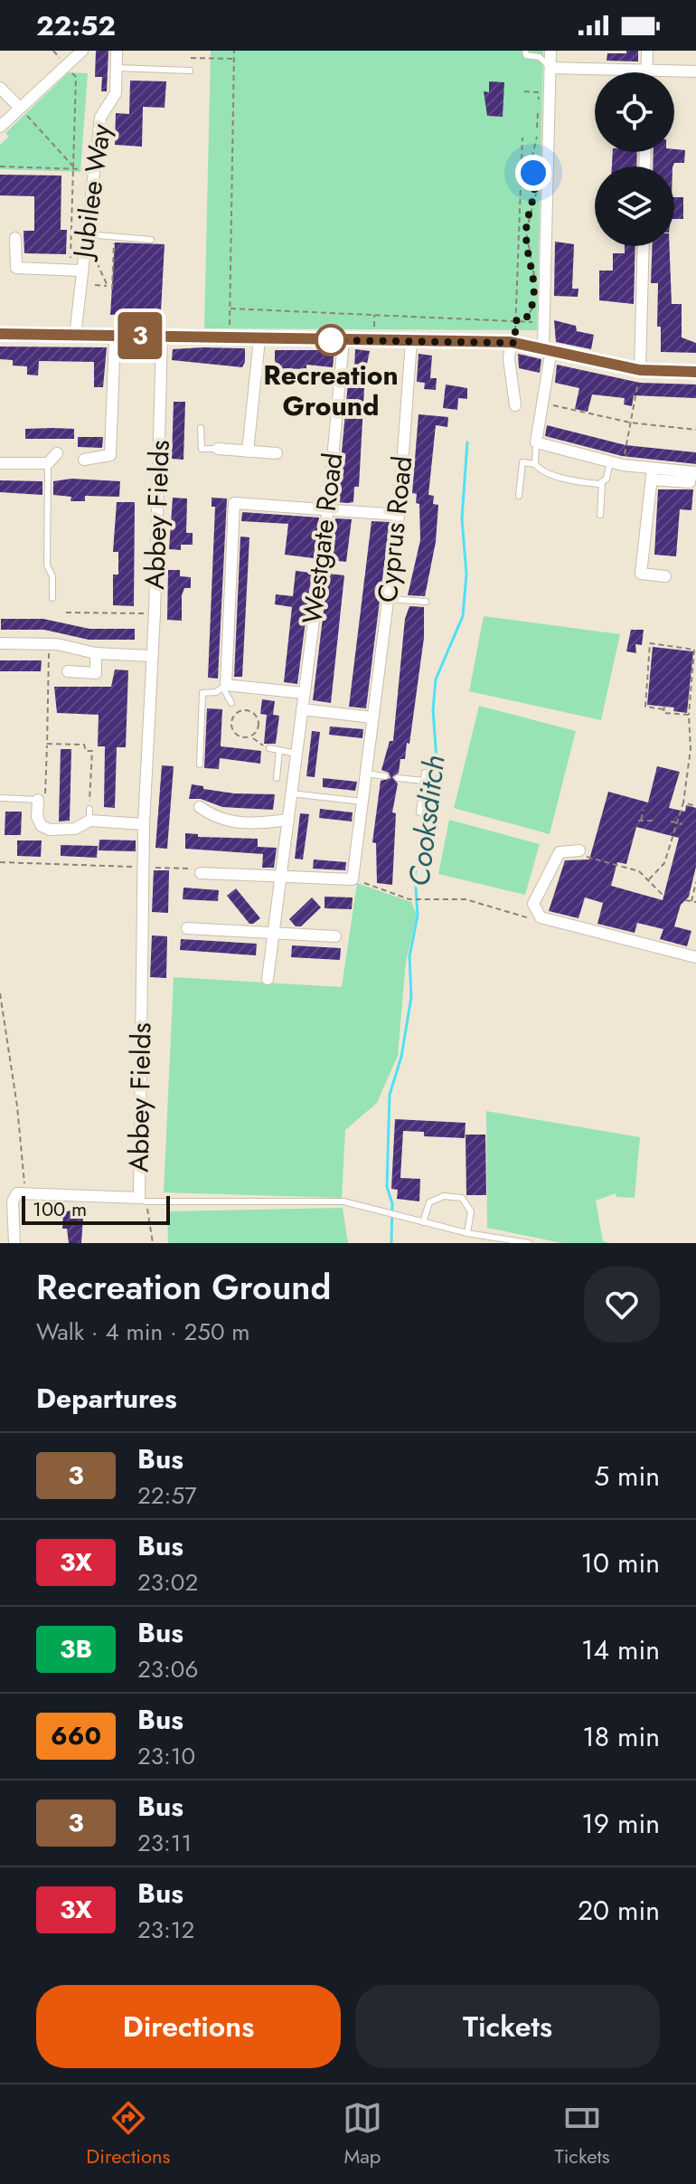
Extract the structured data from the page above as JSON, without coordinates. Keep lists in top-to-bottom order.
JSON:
{
  "streets": {
    "street": [
      "Jubilee Way",
      "Abbey Fields",
      "Cyprus Road",
      "Westgate Road"
    ]
  },
  "water": ["Cooksditch"],
  "places": ["Recreation Ground"],
  "lines": ["bus line 3"],
  "scale_bar": "100 m",
  "page": {
    "status": "22:52",
    "on_map": "3",
    "scale": "100 m",
    "heading": [
      ["Recreation Ground", "Walk · 4 min · 250 m"],
      "Departures"
    ],
    "list": [
      {
        "mark": "3",
        "name": "Bus",
        "note": "22:57",
        "value": "5 min"
      },
      {
        "mark": "3X",
        "name": "Bus",
        "note": "23:02",
        "value": "10 min"
      },
      {
        "mark": "3B",
        "name": "Bus",
        "note": "23:06",
        "value": "14 min"
      },
      {
        "mark": "660",
        "name": "Bus",
        "note": "23:10",
        "value": "18 min"
      },
      {
        "mark": "3",
        "name": "Bus",
        "note": "23:11",
        "value": "19 min"
      },
      {
        "mark": "3X",
        "name": "Bus",
        "note": "23:12",
        "value": "20 min"
      }
    ],
    "buttons": ["Directions", "Tickets"],
    "tabs": ["Directions", "Map", "Tickets"]
  }
}
